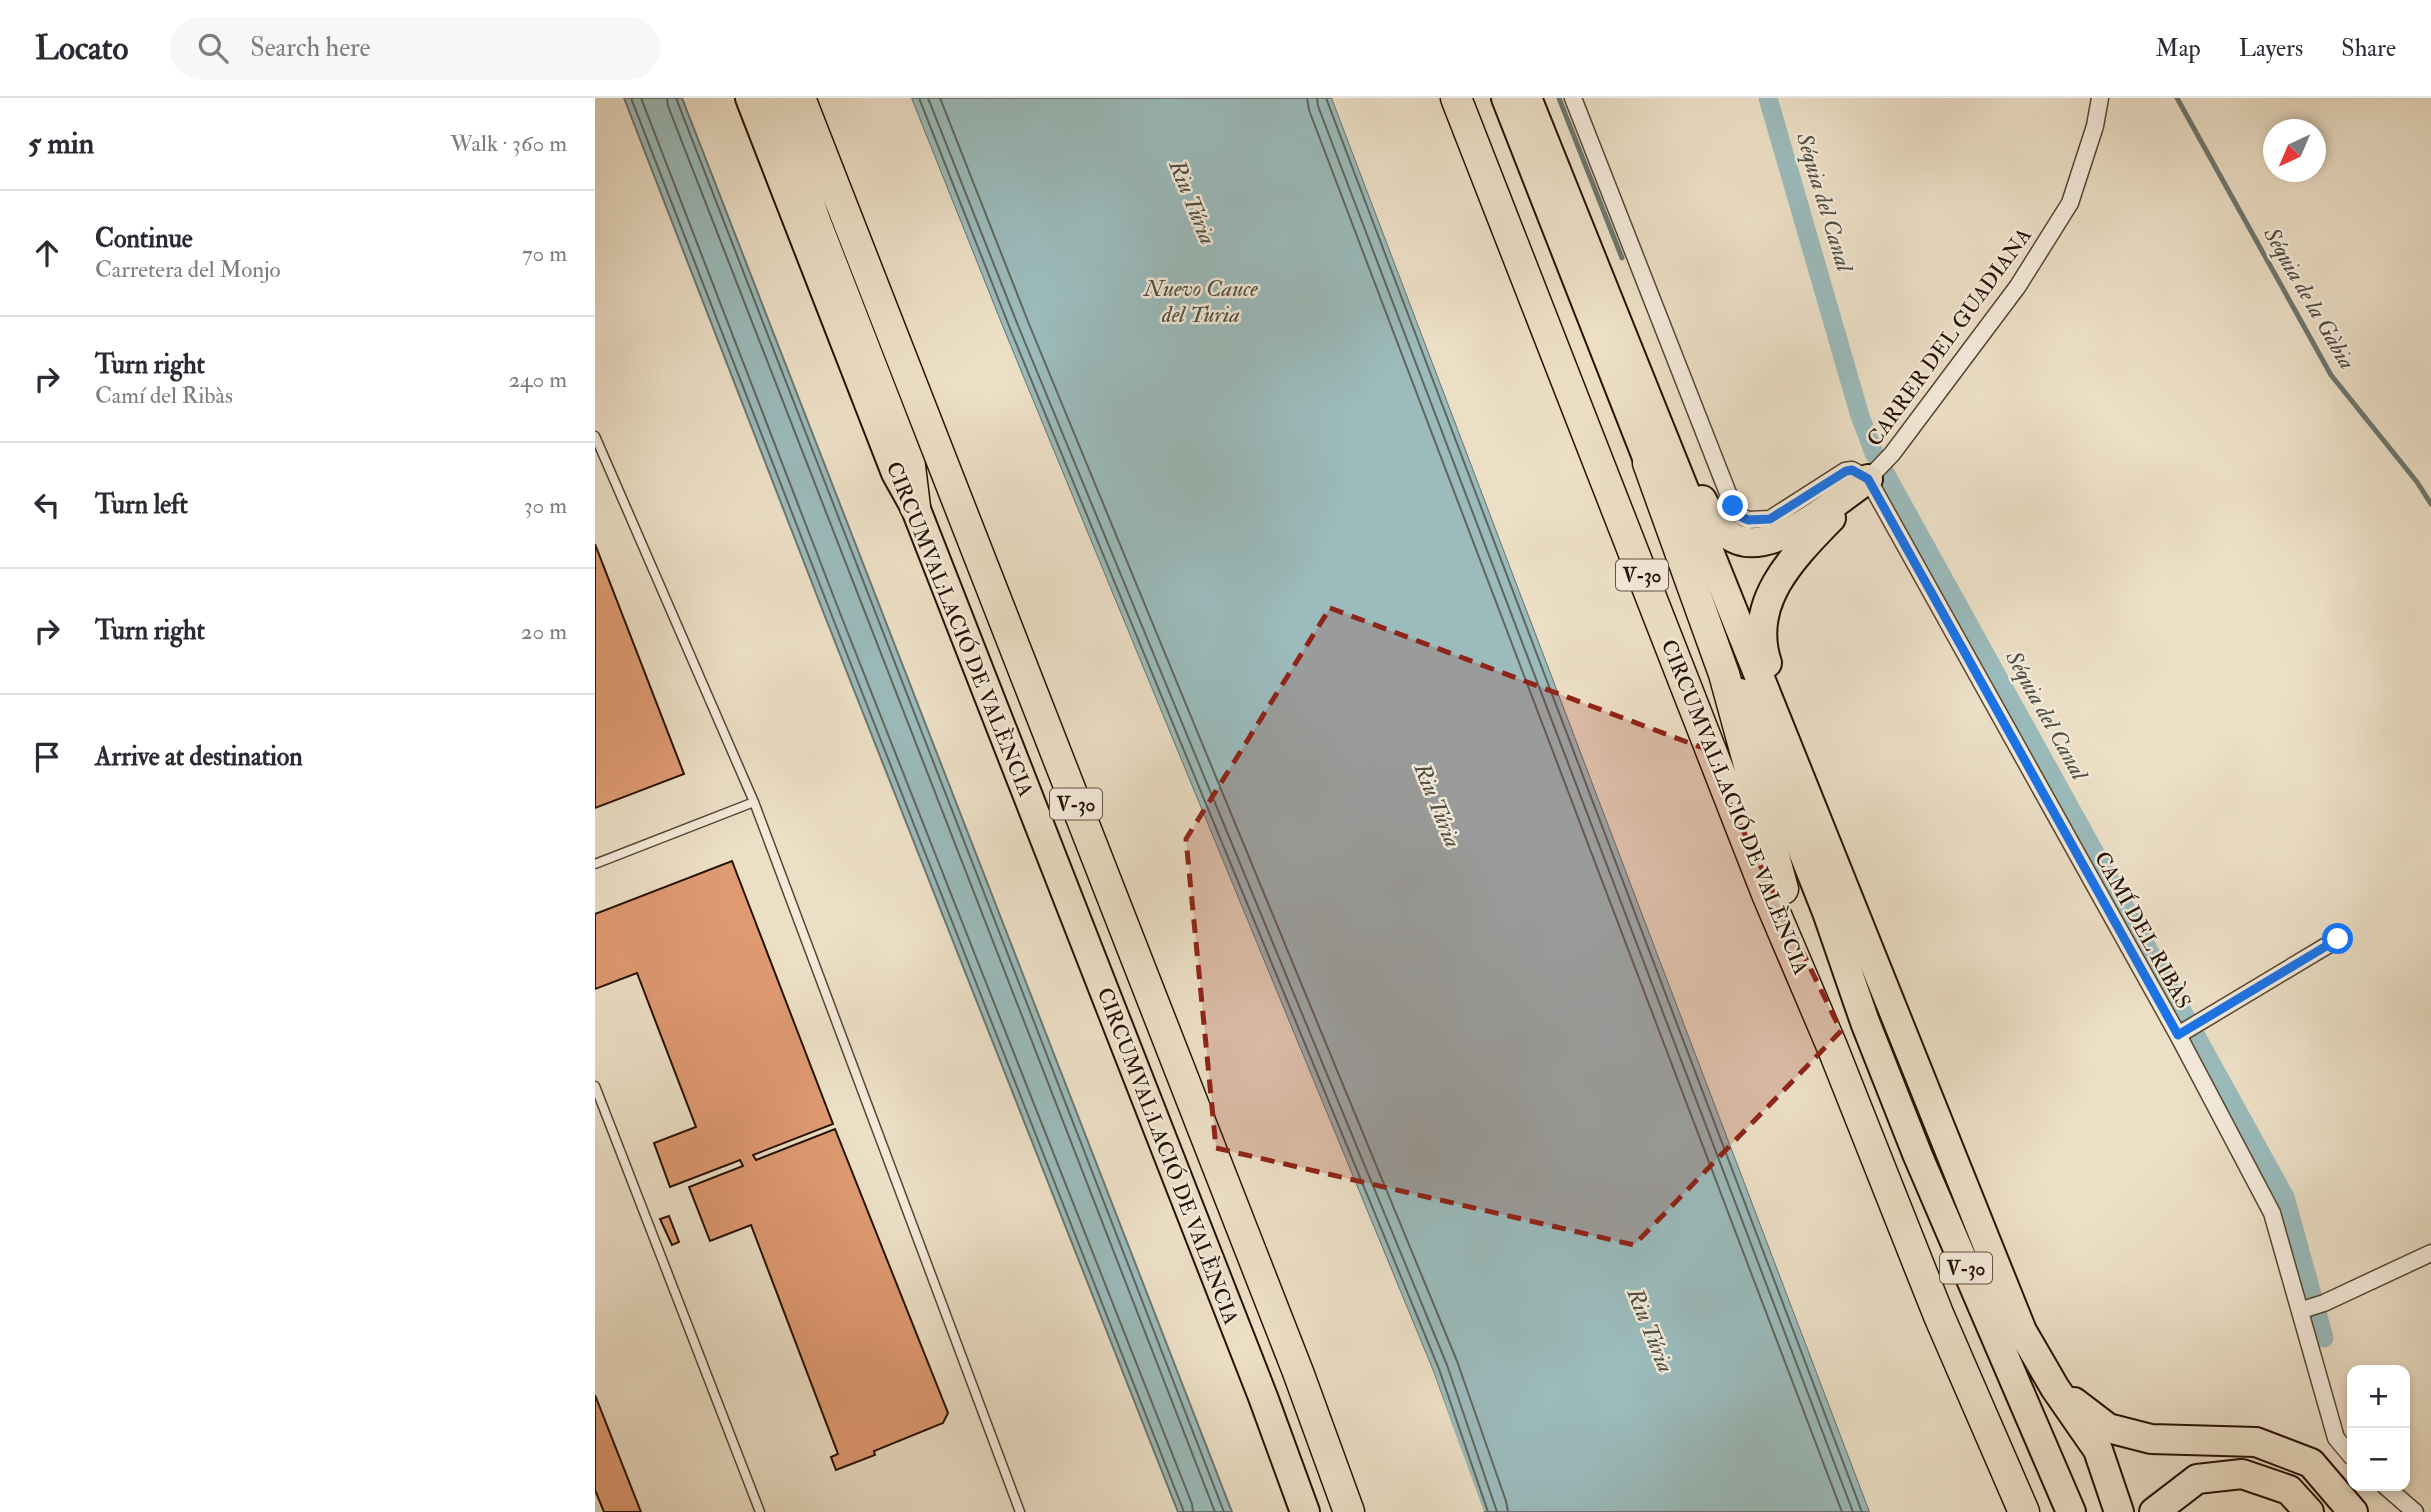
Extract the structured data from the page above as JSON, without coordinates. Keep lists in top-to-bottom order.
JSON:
{
  "streets": {
    "highway": ["V-30", "CIRCUMVAL·LACIÓ DE VALÈNCIA"],
    "street": ["CARRER DEL GUADIANA", "CAMÍ DEL RIBÀS"]
  },
  "crossings": [
    ["CARRER DEL GUADIANA", "CAMÍ DEL RIBÀS"]
  ],
  "water": [
    "Riu Túria",
    "Séquia del Canal",
    "Nuevo Cauce del Turia",
    "Séquia de la Gàbia"
  ],
  "north": "bottom left",
  "page": {
    "header": "Locato",
    "search": "Search here",
    "nav": ["Map", "Layers", "Share"],
    "heading": ["5 min", "Walk · 360 m"],
    "list": [
      ["Continue", "Carretera del Monjo", "70 m"],
      ["Turn right", "Camí del Ribàs", "240 m"],
      ["Turn left", "30 m"],
      ["Turn right", "20 m"],
      "Arrive at destination"
    ],
    "map_buttons": ["+", "−"]
  }
}
